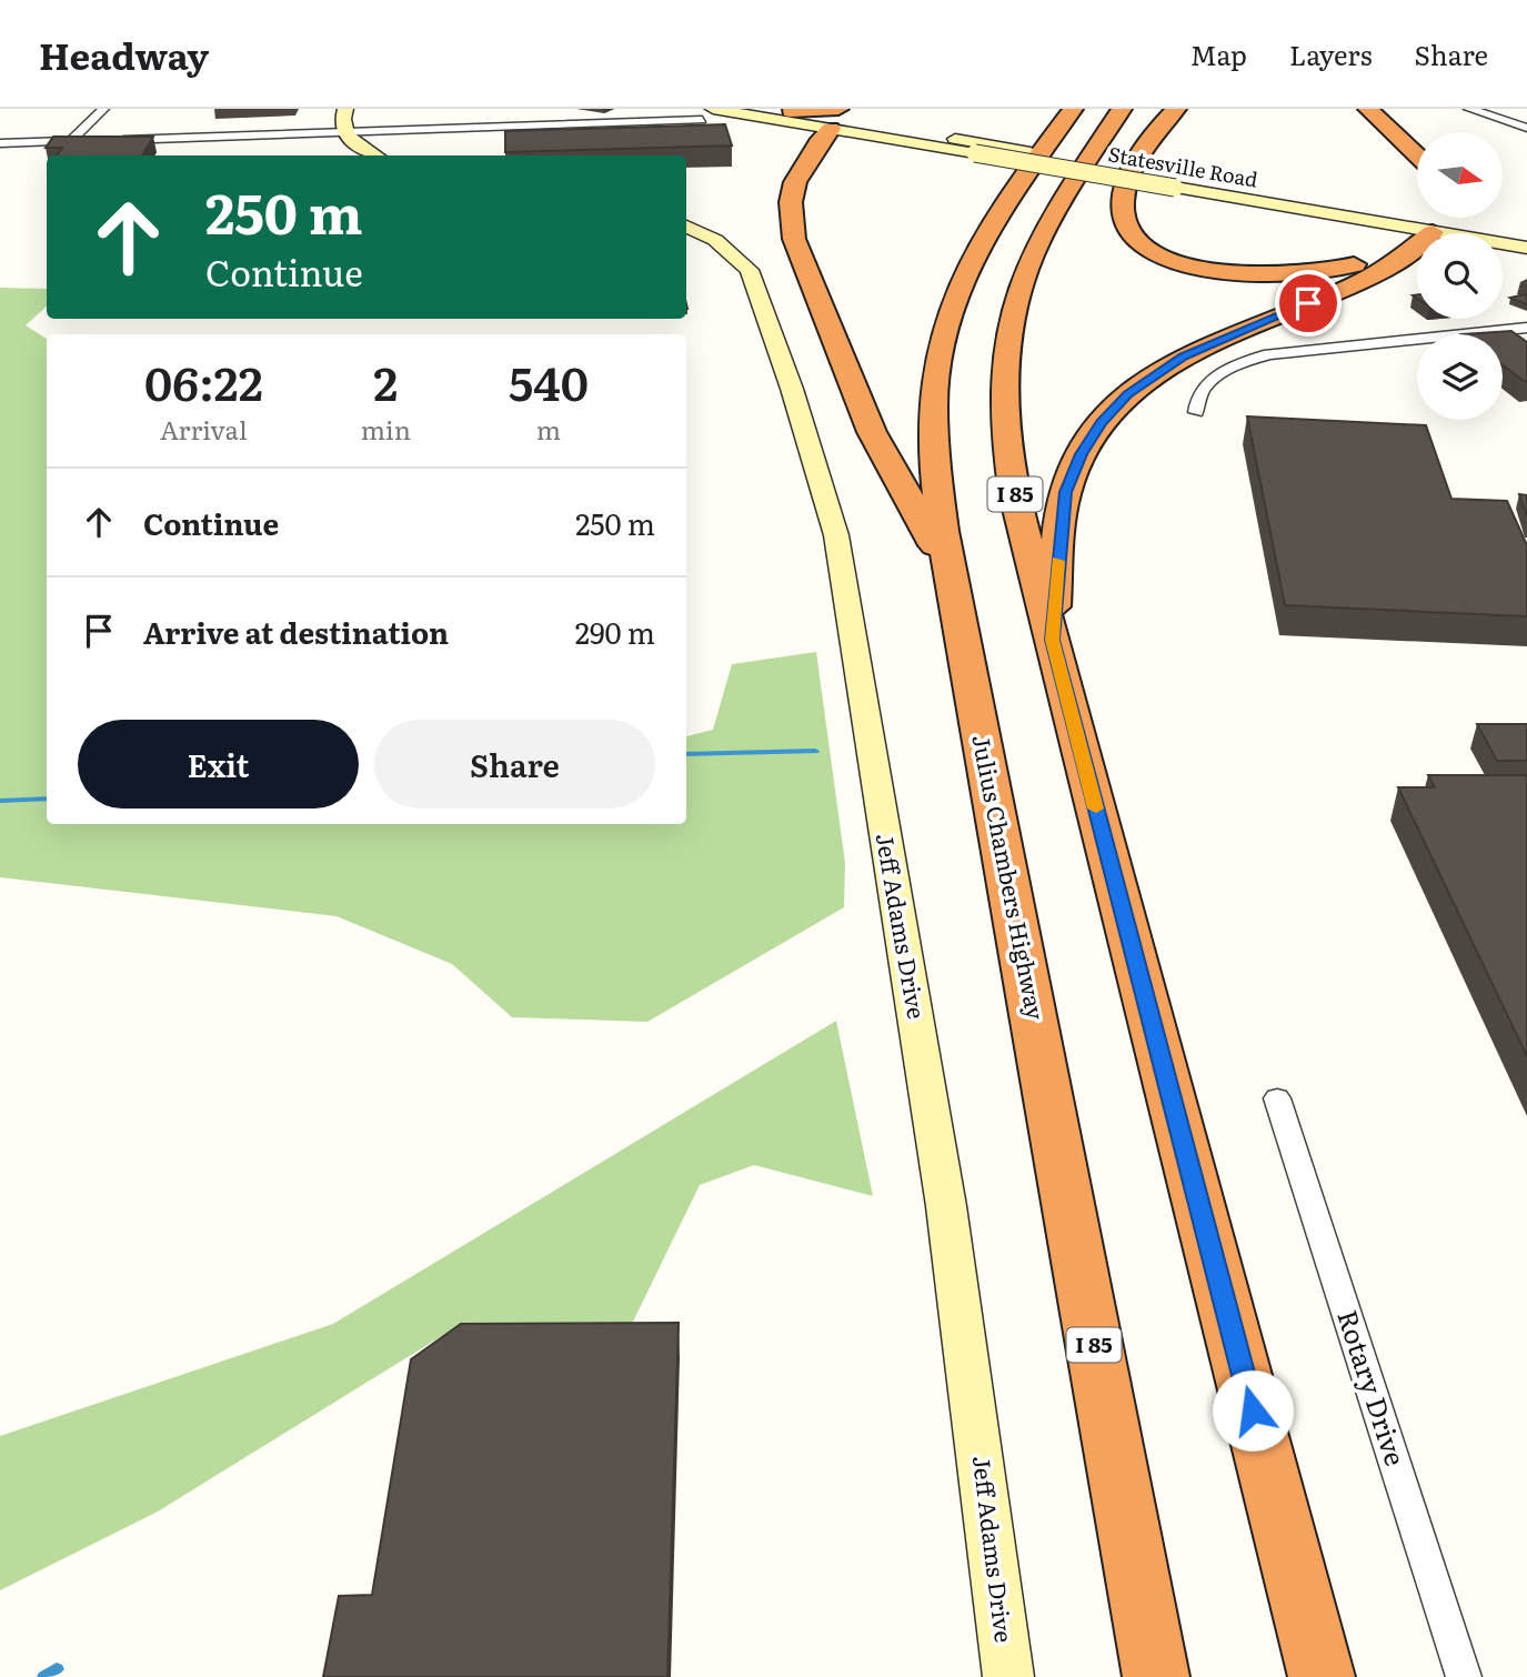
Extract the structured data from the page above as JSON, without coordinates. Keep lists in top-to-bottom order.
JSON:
{
  "streets": {
    "highway": ["I 85", "Julius Chambers Highway"],
    "street": ["Statesville Road", "Jeff Adams Drive", "Rotary Drive"]
  },
  "north": "right",
  "page": {
    "header": "Headway",
    "nav": ["Map", "Layers", "Share"],
    "turn": ["250 m", "Continue"],
    "eta": [
      "06:22",
      "Arrival",
      "2",
      "min",
      "540",
      "m"
    ],
    "list": [
      {
        "name": "Continue",
        "value": "250 m"
      },
      {
        "name": "Arrive at destination",
        "value": "290 m"
      }
    ],
    "buttons": ["Exit", "Share"]
  }
}
